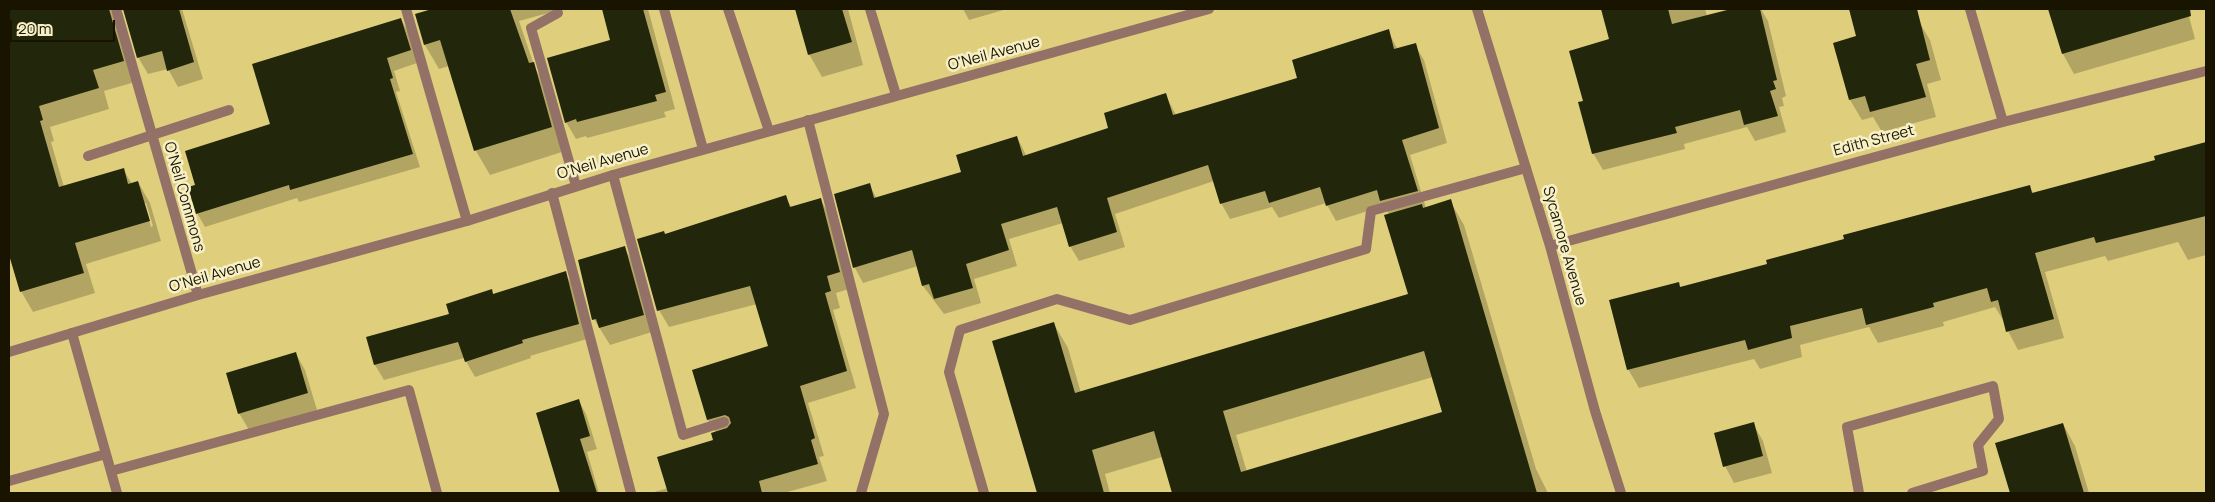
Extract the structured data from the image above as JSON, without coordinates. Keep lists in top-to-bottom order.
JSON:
{
  "streets": {
    "street": [
      "O'Neil Avenue",
      "Edith Street",
      "O'Neil Commons",
      "Sycamore Avenue"
    ]
  },
  "crossings": [
    ["O'Neil Avenue", "O'Neil Commons"],
    ["Edith Street", "Sycamore Avenue"]
  ],
  "scale_bar": "20 m"
}
